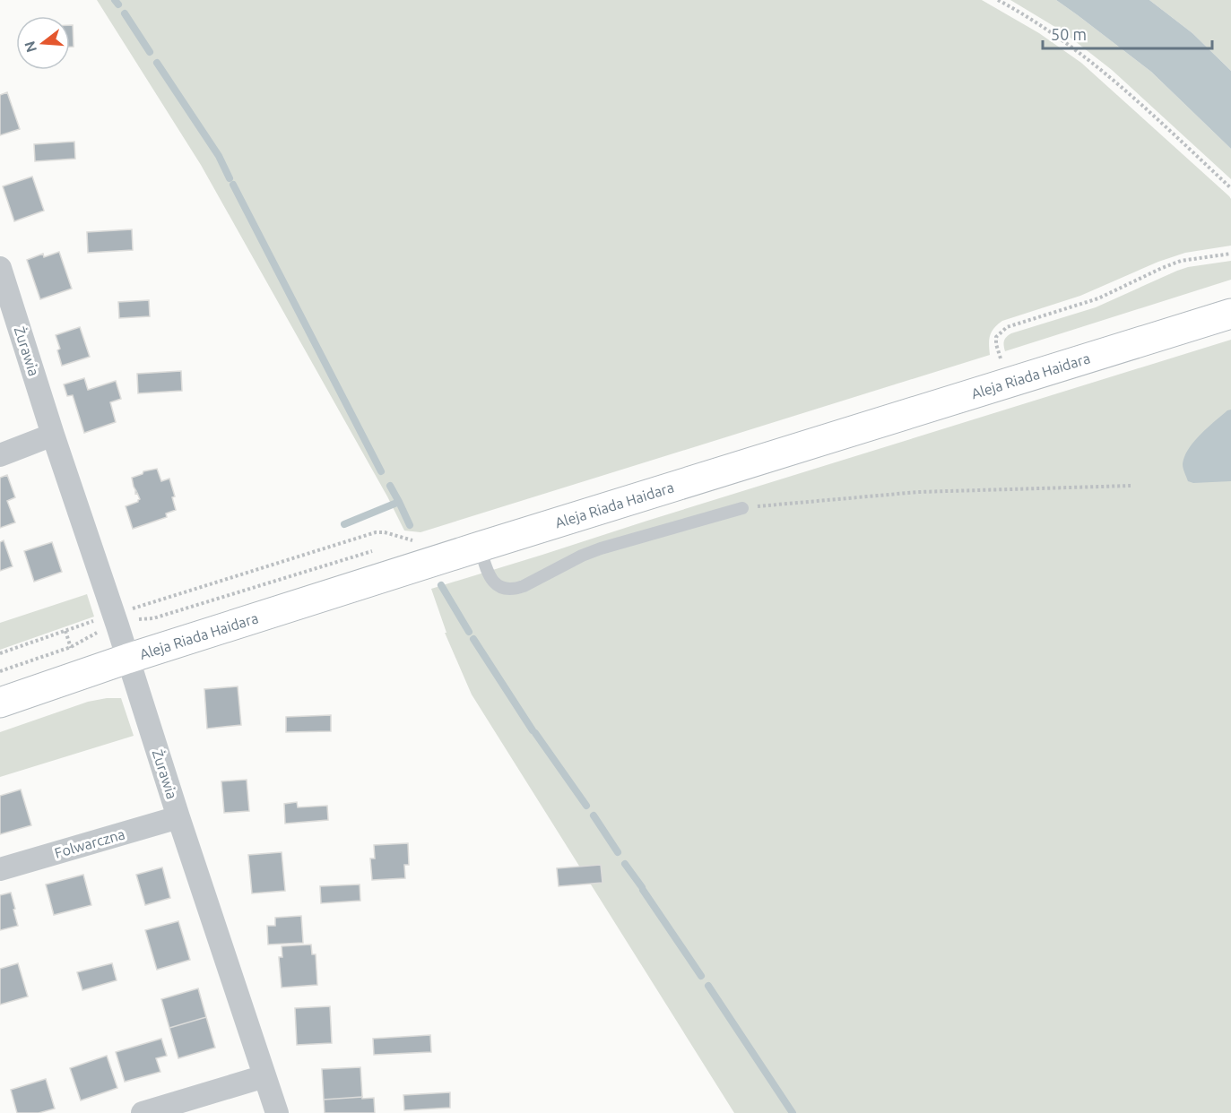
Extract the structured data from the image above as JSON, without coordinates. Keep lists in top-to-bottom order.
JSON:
{
  "streets": {
    "street": ["Żurawia", "Aleja Riada Haidara", "Folwarczna"]
  },
  "crossings": [
    ["Żurawia", "Aleja Riada Haidara"],
    ["Żurawia", "Folwarczna"]
  ],
  "scale_bar": "50 m",
  "north": "left"
}
